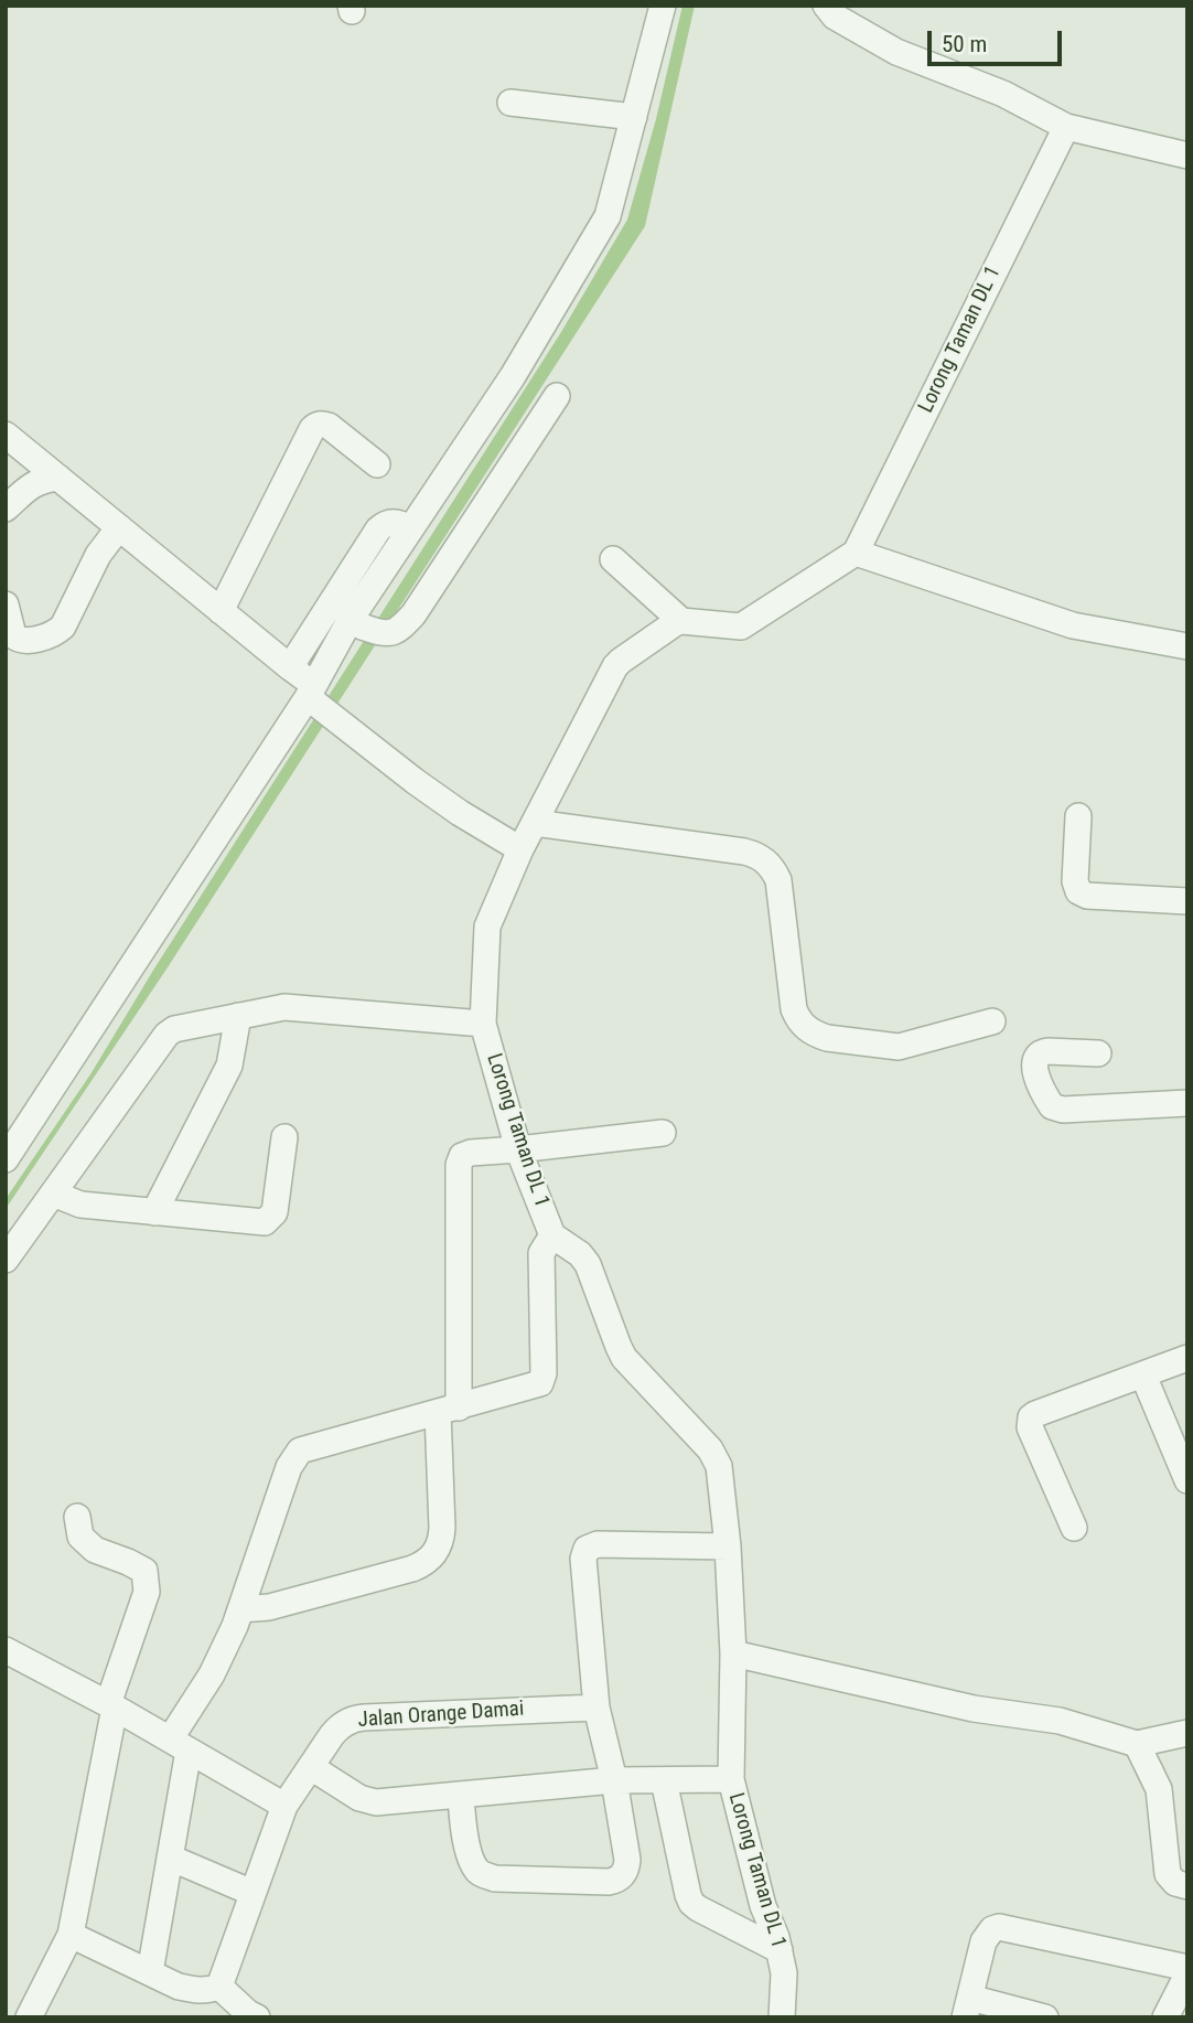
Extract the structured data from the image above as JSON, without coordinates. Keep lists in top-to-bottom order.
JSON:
{
  "streets": {
    "street": ["Lorong Taman DL 1", "Jalan Orange Damai"]
  },
  "scale_bar": "50 m"
}
